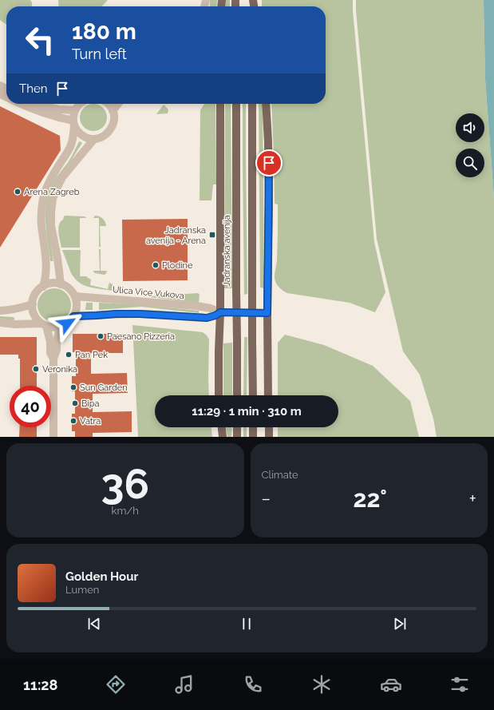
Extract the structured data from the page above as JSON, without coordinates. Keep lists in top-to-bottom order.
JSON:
{
  "streets": {
    "main road": ["Jadranska avenija"],
    "street": ["Ulica Vice Vukova"]
  },
  "places": {
    "other": [
      "Arena Zagreb",
      "Plodine",
      "Paesano Pizzeria",
      "Pan Pek",
      "Veronika",
      "Sun Garden",
      "Bipa",
      "Vatra"
    ],
    "transit": ["Jadranska avenija - Arena"]
  },
  "page": {
    "turn": ["180 m", "Turn left"],
    "then": "Then",
    "limit": "40",
    "trip": "11:29 · 1 min · 310 m",
    "tile": [
      ["36", "km/h"],
      "Climate"
    ],
    "heat": ["−", "22°", "+"],
    "song": ["Golden Hour", "Lumen"],
    "tabs": "11:28"
  }
}
